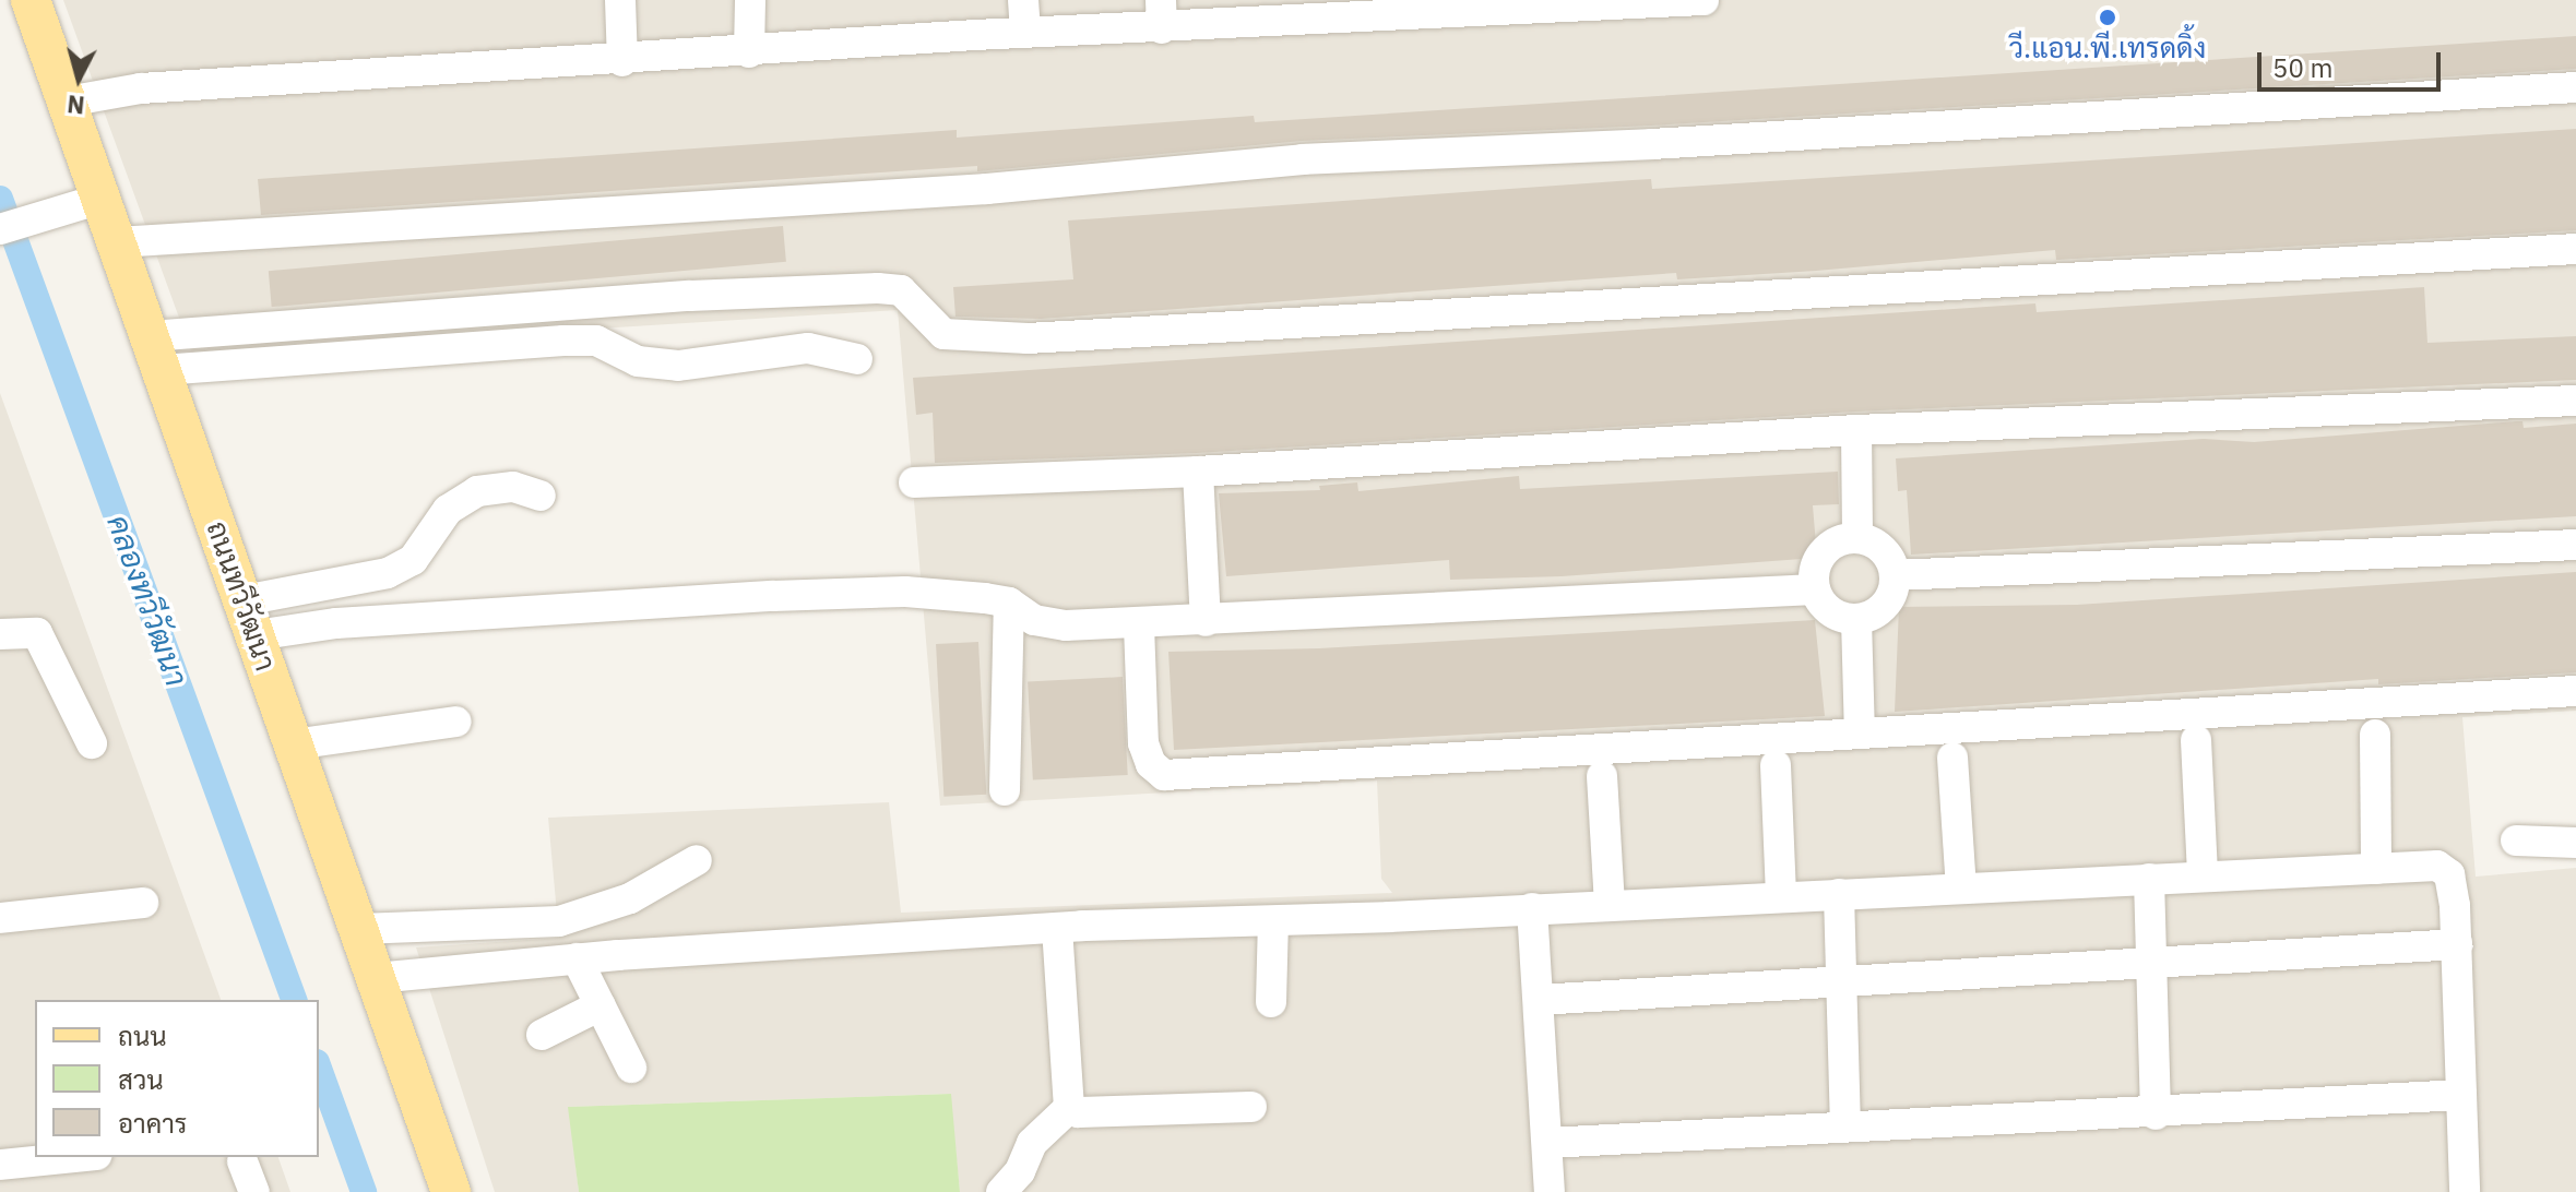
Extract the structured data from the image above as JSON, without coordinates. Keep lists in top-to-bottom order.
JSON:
{
  "streets": {
    "main road": ["ถนนทวีวัฒนา"]
  },
  "water": ["คลองทวีวัฒนา"],
  "places": ["วี.แอน.พี.เทรดดิ้ง"],
  "legend": ["ถนน", "สวน", "อาคาร"],
  "scale_bar": "50 m",
  "north": "bottom"
}
